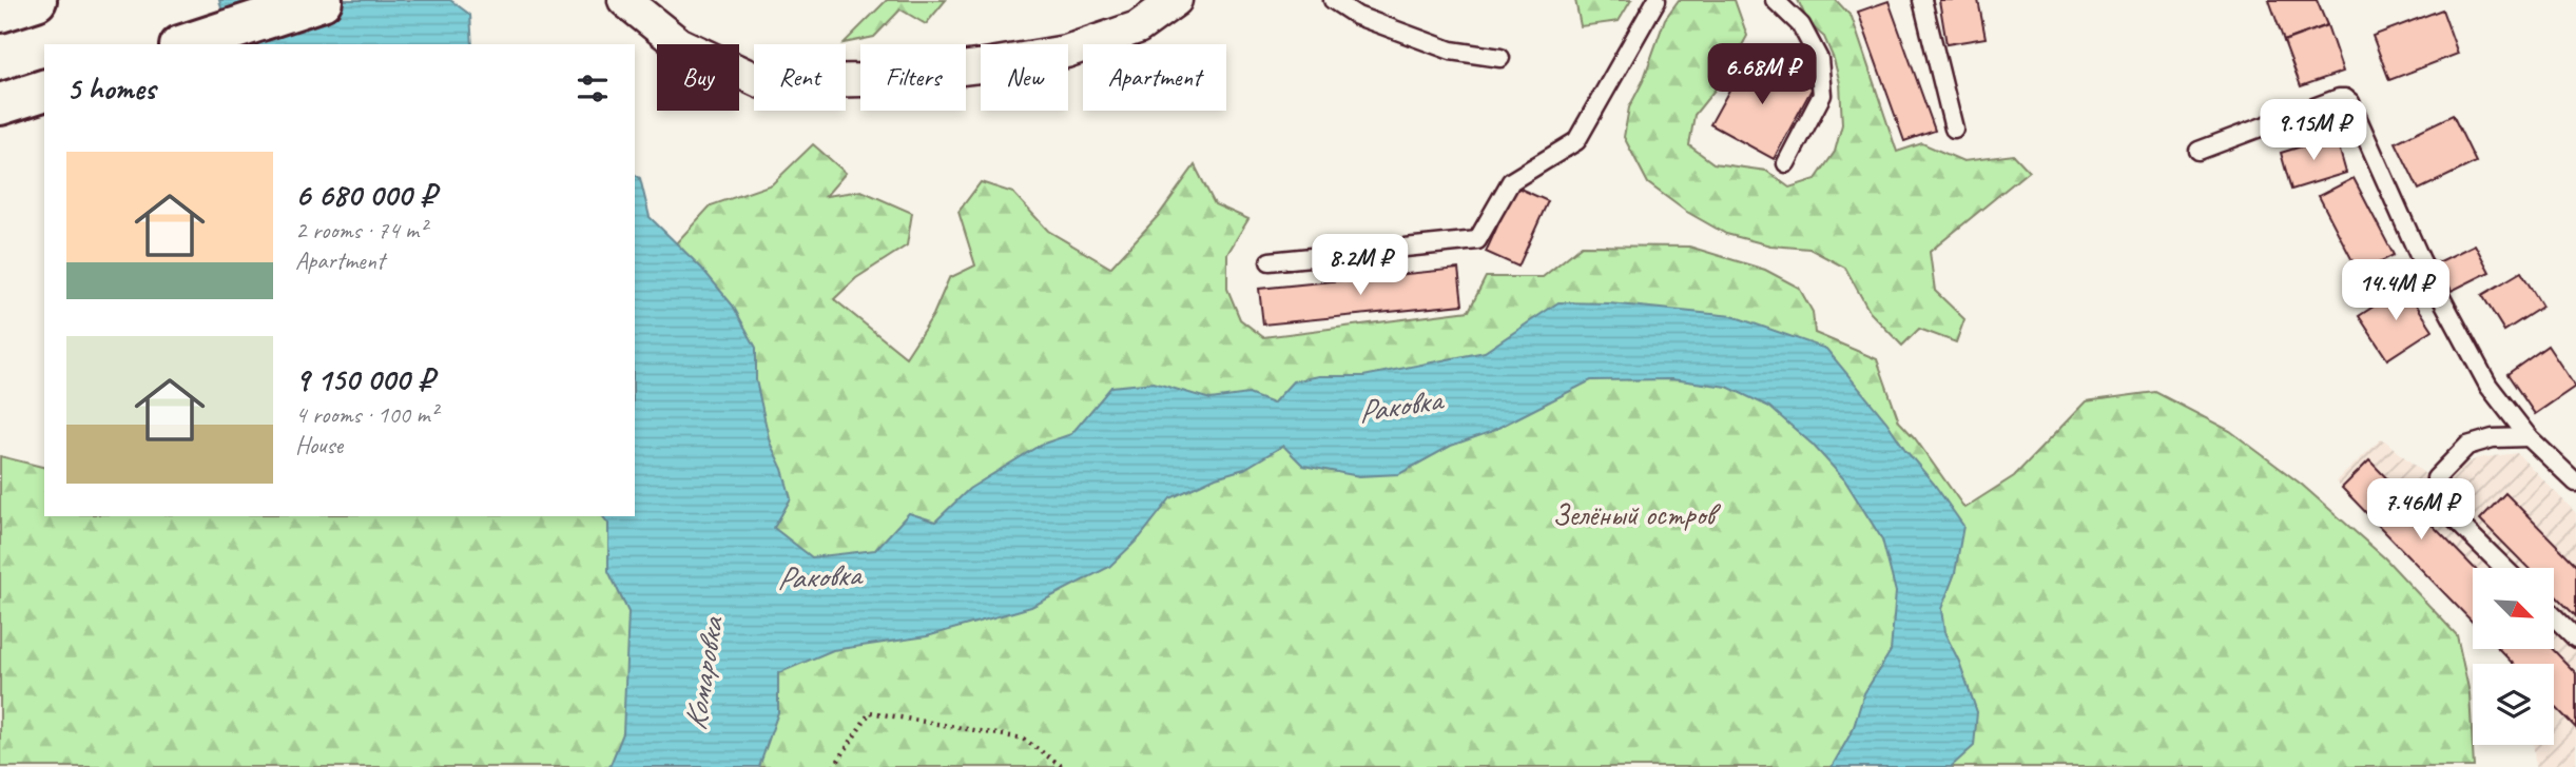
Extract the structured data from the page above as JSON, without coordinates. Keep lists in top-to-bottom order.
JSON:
{
  "water": ["Раковка", "Комаровка"],
  "parks": ["Зелёный остров"],
  "north": "bottom right",
  "page": {
    "price": [
      "6.68M ₽",
      "9.15M ₽",
      "8.2M ₽",
      "14.4M ₽",
      "7.46M ₽"
    ],
    "chip": [
      "Buy",
      "Rent",
      "Filters",
      "New",
      "Apartment"
    ],
    "heading": "5 homes",
    "list": [
      {
        "name": "6 680 000 ₽",
        "note": "2 rooms · 74 m² · Apartment"
      },
      {
        "name": "9 150 000 ₽",
        "note": "4 rooms · 100 m² · House"
      }
    ]
  }
}
